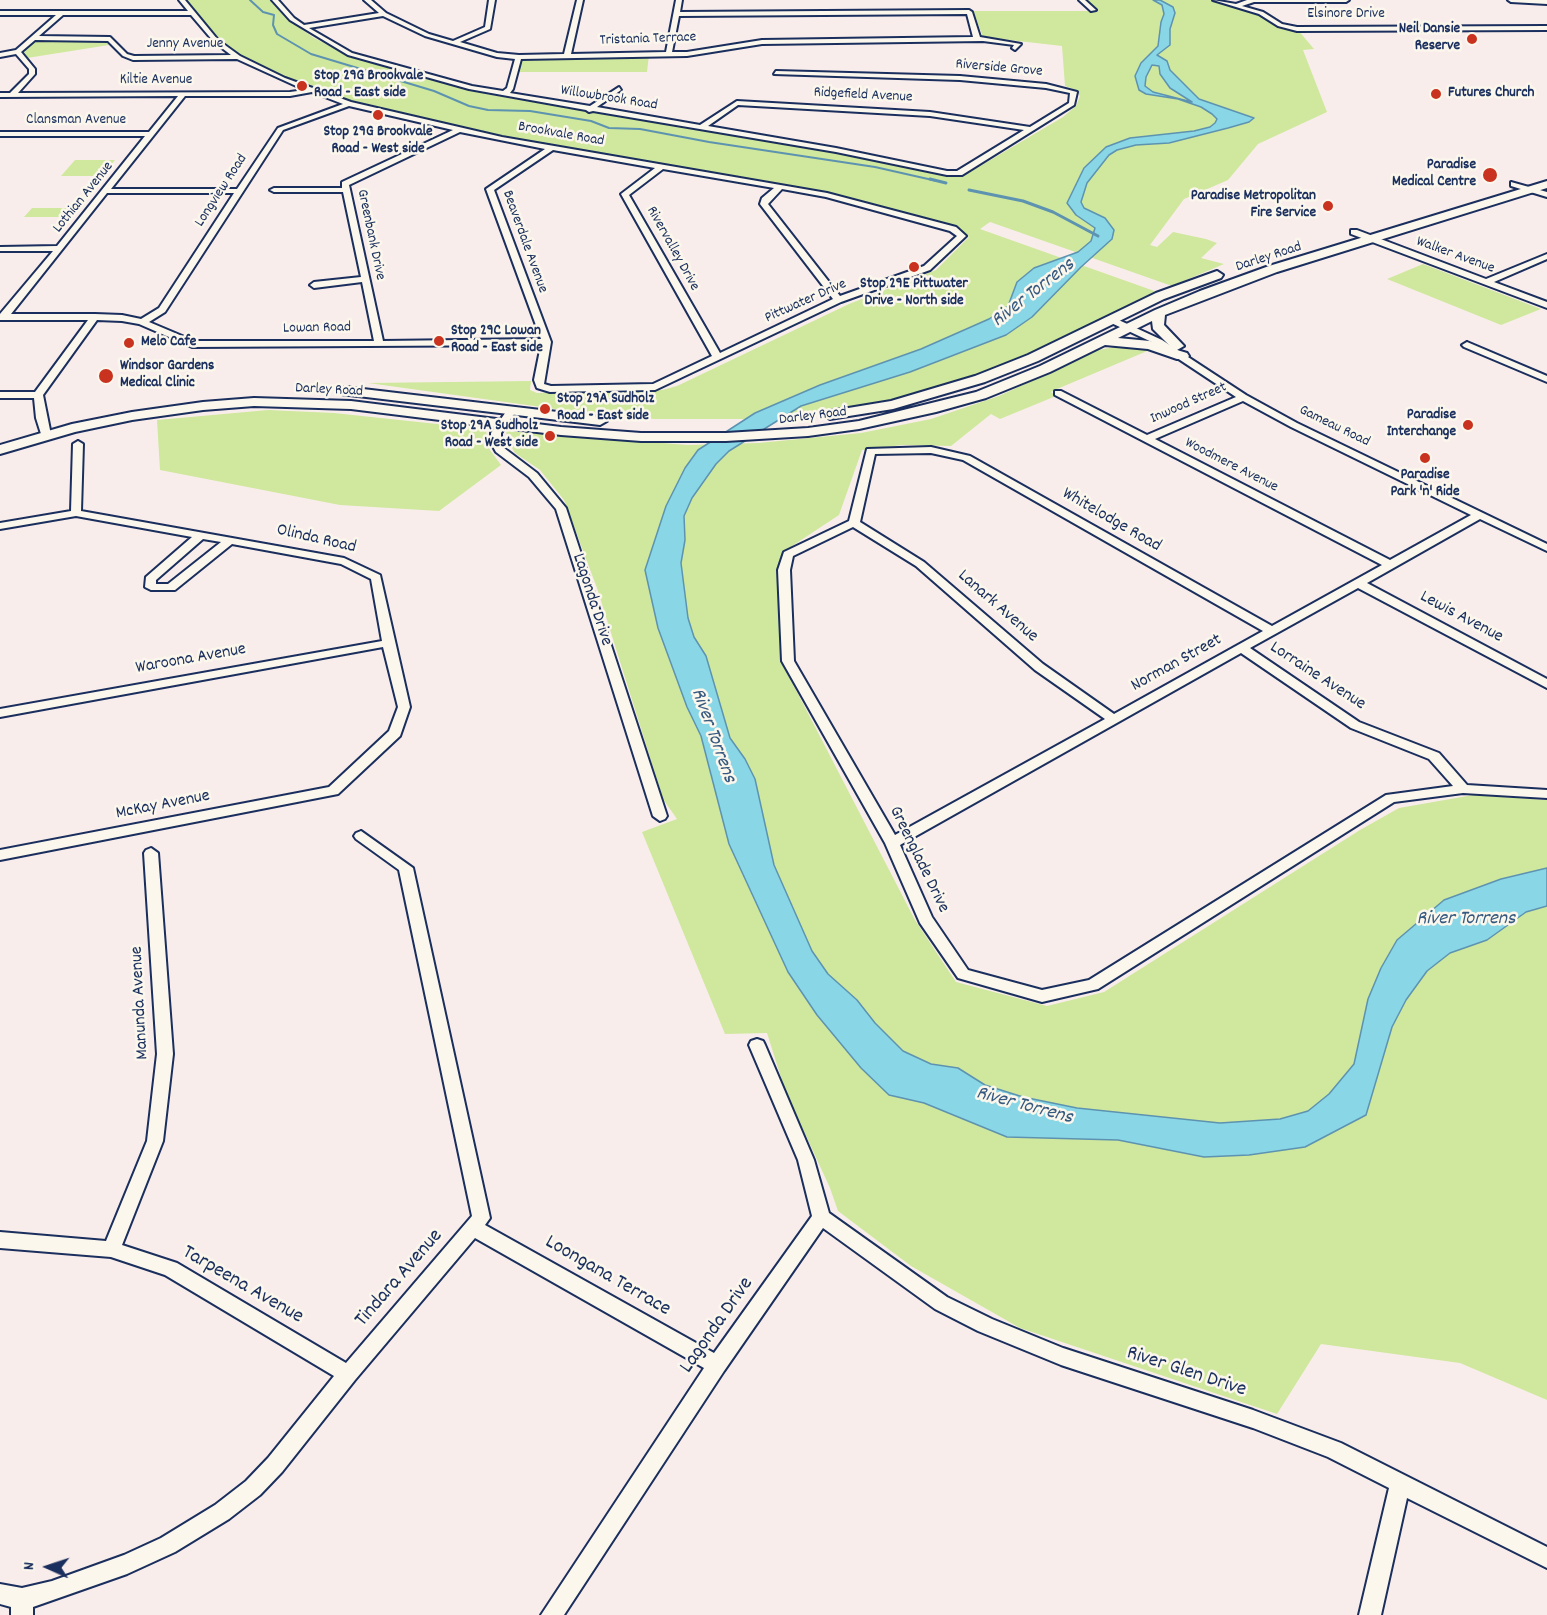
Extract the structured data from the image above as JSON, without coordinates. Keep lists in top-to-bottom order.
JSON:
{
  "streets": {
    "main road": ["Darley Road"],
    "street": [
      "Elsinore Drive",
      "Tristania Terrace",
      "Jenny Avenue",
      "Riverside Grove",
      "Kiltie Avenue",
      "Ridgefield Avenue",
      "Willowbrook Road",
      "Clansman Avenue",
      "Brookvale Road",
      "Longview Road",
      "Lothian Avenue",
      "Greenbank Drive",
      "Beaverdale Avenue",
      "Rivervalley Drive",
      "Walker Avenue",
      "Pittwater Drive",
      "Lowan Road",
      "Inwood Street",
      "Gameau Road",
      "Woodmere Avenue",
      "Whitelodge Road",
      "Olinda Road",
      "Lagonda Drive",
      "Lanark Avenue",
      "Lewis Avenue",
      "Waroona Avenue",
      "Norman Street",
      "Lorraine Avenue",
      "McKay Avenue",
      "Greenglade Drive",
      "Manunda Avenue",
      "Loongana Terrace",
      "Tindara Avenue",
      "Tarpeena Avenue",
      "River Glen Drive"
    ]
  },
  "crossings": [
    ["Jenny Avenue", "Brookvale Road"],
    ["Riverside Grove", "Ridgefield Avenue"],
    ["Riverside Grove", "Willowbrook Road"],
    ["Kiltie Avenue", "Brookvale Road"],
    ["Kiltie Avenue", "Lothian Avenue"],
    ["Ridgefield Avenue", "Willowbrook Road"],
    ["Clansman Avenue", "Lothian Avenue"],
    ["Brookvale Road", "Longview Road"],
    ["Brookvale Road", "Greenbank Drive"],
    ["Brookvale Road", "Beaverdale Avenue"],
    ["Brookvale Road", "Rivervalley Drive"],
    ["Brookvale Road", "Pittwater Drive"],
    ["Longview Road", "Lowan Road"],
    ["Lothian Avenue", "Lowan Road"],
    ["Greenbank Drive", "Lowan Road"],
    ["Beaverdale Avenue", "Pittwater Drive"],
    ["Beaverdale Avenue", "Lowan Road"],
    ["Rivervalley Drive", "Pittwater Drive"],
    ["Walker Avenue", "Darley Road"],
    ["Darley Road", "Gameau Road"],
    ["Darley Road", "Lagonda Drive"],
    ["Pittwater Drive", "Lowan Road"],
    ["Inwood Street", "Gameau Road"],
    ["Inwood Street", "Woodmere Avenue"],
    ["Gameau Road", "Norman Street"],
    ["Woodmere Avenue", "Norman Street"],
    ["Whitelodge Road", "Lanark Avenue"],
    ["Whitelodge Road", "Norman Street"],
    ["Whitelodge Road", "Greenglade Drive"],
    ["Olinda Road", "Waroona Avenue"],
    ["Olinda Road", "McKay Avenue"],
    ["Lagonda Drive", "Loongana Terrace"],
    ["Lagonda Drive", "River Glen Drive"],
    ["Lanark Avenue", "Norman Street"],
    ["Lanark Avenue", "Greenglade Drive"],
    ["Lewis Avenue", "Norman Street"],
    ["Norman Street", "Lorraine Avenue"],
    ["Norman Street", "Greenglade Drive"],
    ["Lorraine Avenue", "Greenglade Drive"],
    ["Manunda Avenue", "Tarpeena Avenue"],
    ["Loongana Terrace", "Tindara Avenue"],
    ["Tindara Avenue", "Tarpeena Avenue"]
  ],
  "water": ["River Torrens"],
  "places": [
    "Neil Dansie Reserve",
    "Stop 29G Brookvale Road - East side",
    "Futures Church",
    "Stop 29G Brookvale Road - West side",
    "Paradise Medical Centre",
    "Paradise Metropolitan Fire Service",
    "Stop 29E Pittwater Drive - North side",
    "Stop 29C Lowan Road - East side",
    "Melo Cafe",
    "Windsor Gardens Medical Clinic",
    "Stop 29A Sudholz Road - East side",
    "Paradise Interchange",
    "Stop 29A Sudholz Road - West side",
    "Paradise Park 'n' Ride"
  ],
  "north": "left"
}
